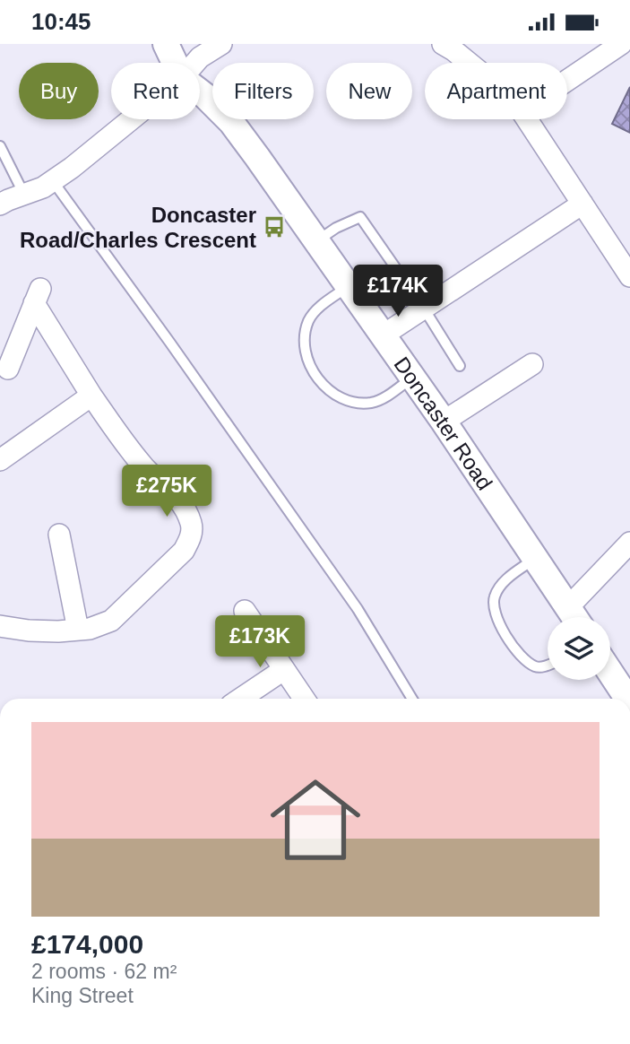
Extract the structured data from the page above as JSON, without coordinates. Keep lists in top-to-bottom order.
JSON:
{
  "streets": {
    "street": ["Doncaster Road"]
  },
  "places": {
    "bus stop": ["Doncaster Road/Charles Crescent"]
  },
  "page": {
    "status": "10:45",
    "chip": [
      "Buy",
      "Rent",
      "Filters",
      "New",
      "Apartment"
    ],
    "price": ["£174K", "£275K", "£173K"],
    "list": [
      {
        "name": "£174,000",
        "note": "2 rooms · 62 m² · King Street"
      }
    ]
  }
}
